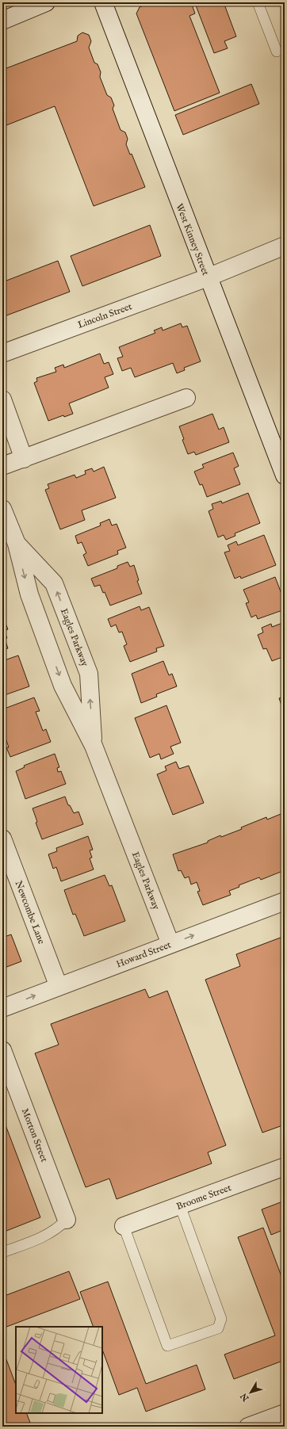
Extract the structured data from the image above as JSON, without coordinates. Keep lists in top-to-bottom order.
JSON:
{
  "streets": {
    "street": [
      "West Kinney Street",
      "Lincoln Street",
      "Eagles Parkway",
      "Newcombe Lane",
      "Howard Street",
      "Morton Street",
      "Broome Street"
    ]
  },
  "crossings": [
    ["West Kinney Street", "Lincoln Street"],
    ["Eagles Parkway", "Howard Street"],
    ["Newcombe Lane", "Howard Street"]
  ],
  "one_way": ["Howard Street"],
  "north": "bottom left"
}
